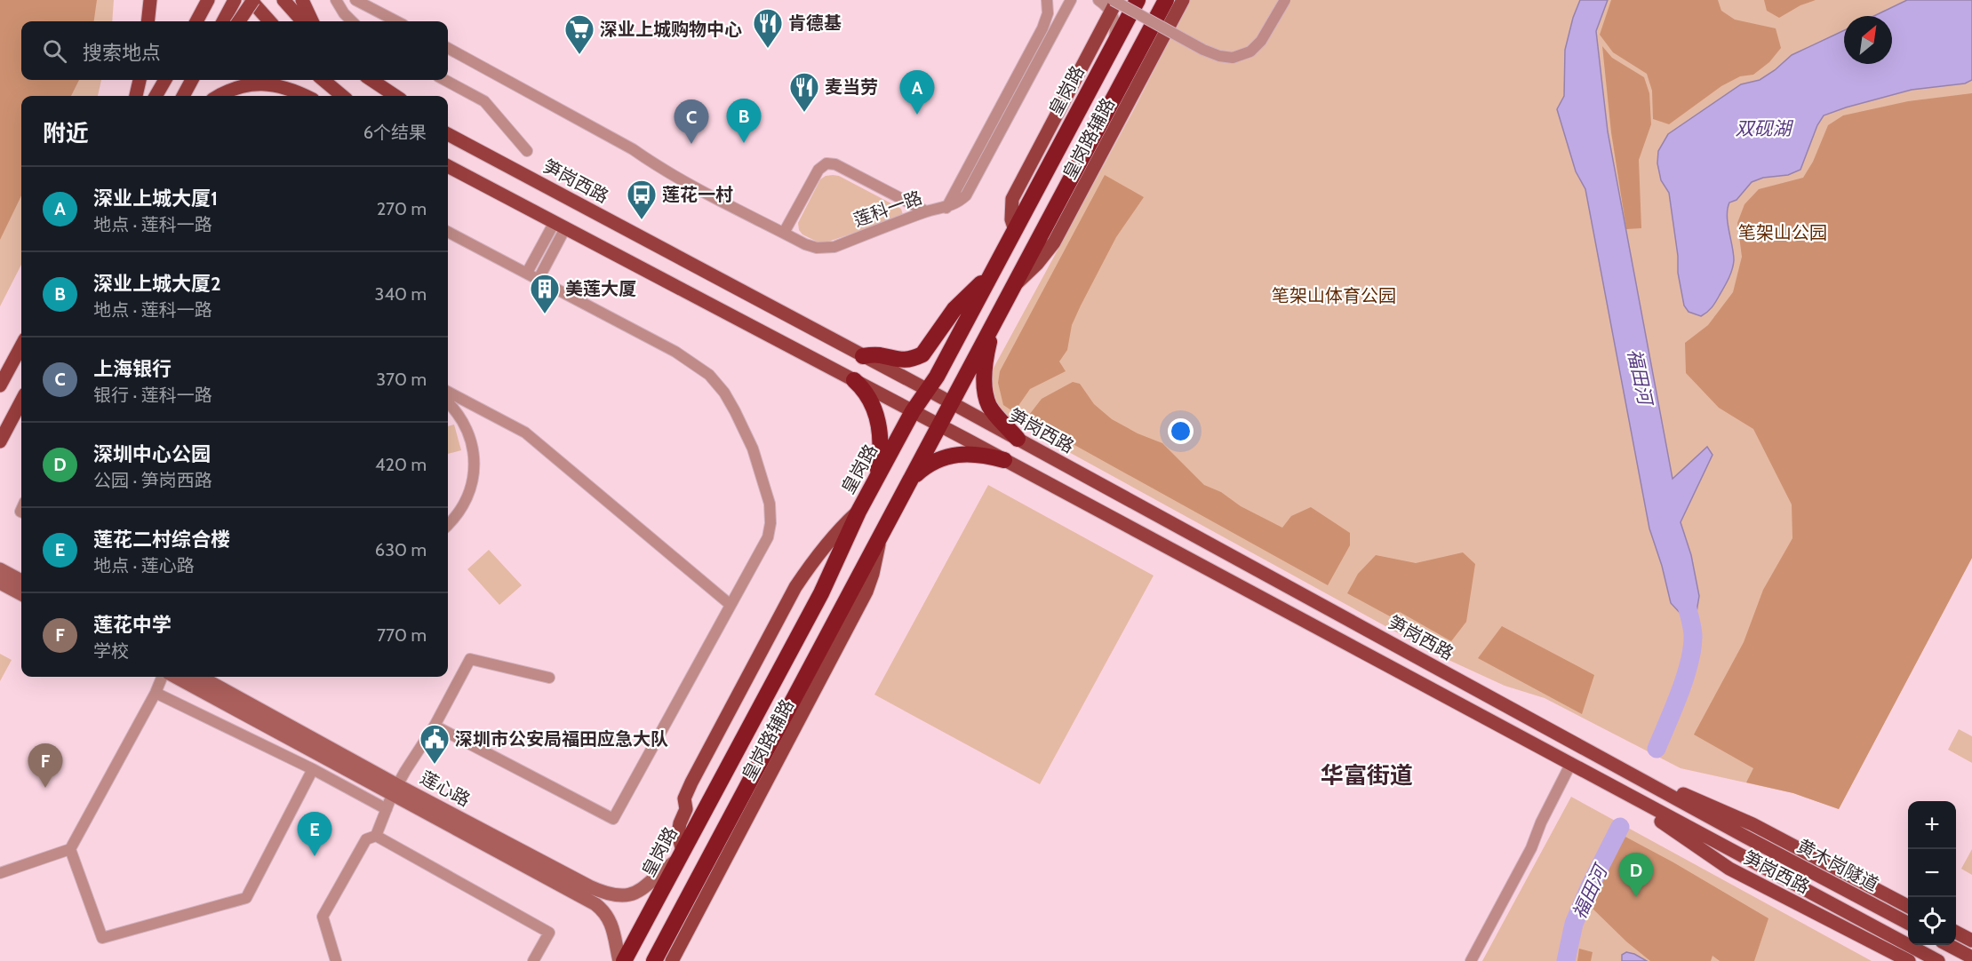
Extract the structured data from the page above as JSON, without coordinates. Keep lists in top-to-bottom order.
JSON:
{
  "streets": {
    "highway": ["皇岗路"],
    "main road": [
      "皇岗路辅路",
      "笋岗西路",
      "莲心路",
      "黄木岗隧道"
    ],
    "street": ["莲科一路"]
  },
  "crossings": [
    ["皇岗路", "笋岗西路"],
    ["皇岗路", "莲心路"],
    ["笋岗西路", "黄木岗隧道"]
  ],
  "districts": ["华富街道"],
  "water": ["双砚湖", "福田河"],
  "parks": ["笔架山公园", "笔架山体育公园"],
  "places": {
    "restaurant": ["肯德基", "麦当劳"],
    "supermarket": ["深业上城购物中心"],
    "bus stop": ["莲花一村"],
    "building": ["美莲大厦"],
    "public building": ["深圳市公安局福田应急大队"]
  },
  "north": "top right",
  "page": {
    "search": "搜索地点",
    "pins": [
      "A",
      "B",
      "C",
      "F",
      "E",
      "D"
    ],
    "heading": ["附近", "6个结果"],
    "list": [
      {
        "mark": "A",
        "name": "深业上城大厦1",
        "note": "地点 · 莲科一路",
        "value": "270 m"
      },
      {
        "mark": "B",
        "name": "深业上城大厦2",
        "note": "地点 · 莲科一路",
        "value": "340 m"
      },
      {
        "mark": "C",
        "name": "上海银行",
        "note": "银行 · 莲科一路",
        "value": "370 m"
      },
      {
        "mark": "D",
        "name": "深圳中心公园",
        "note": "公园 · 笋岗西路",
        "value": "420 m"
      },
      {
        "mark": "E",
        "name": "莲花二村综合楼",
        "note": "地点 · 莲心路",
        "value": "630 m"
      },
      {
        "mark": "F",
        "name": "莲花中学",
        "note": "学校",
        "value": "770 m"
      }
    ],
    "map_buttons": ["+", "−"]
  }
}
